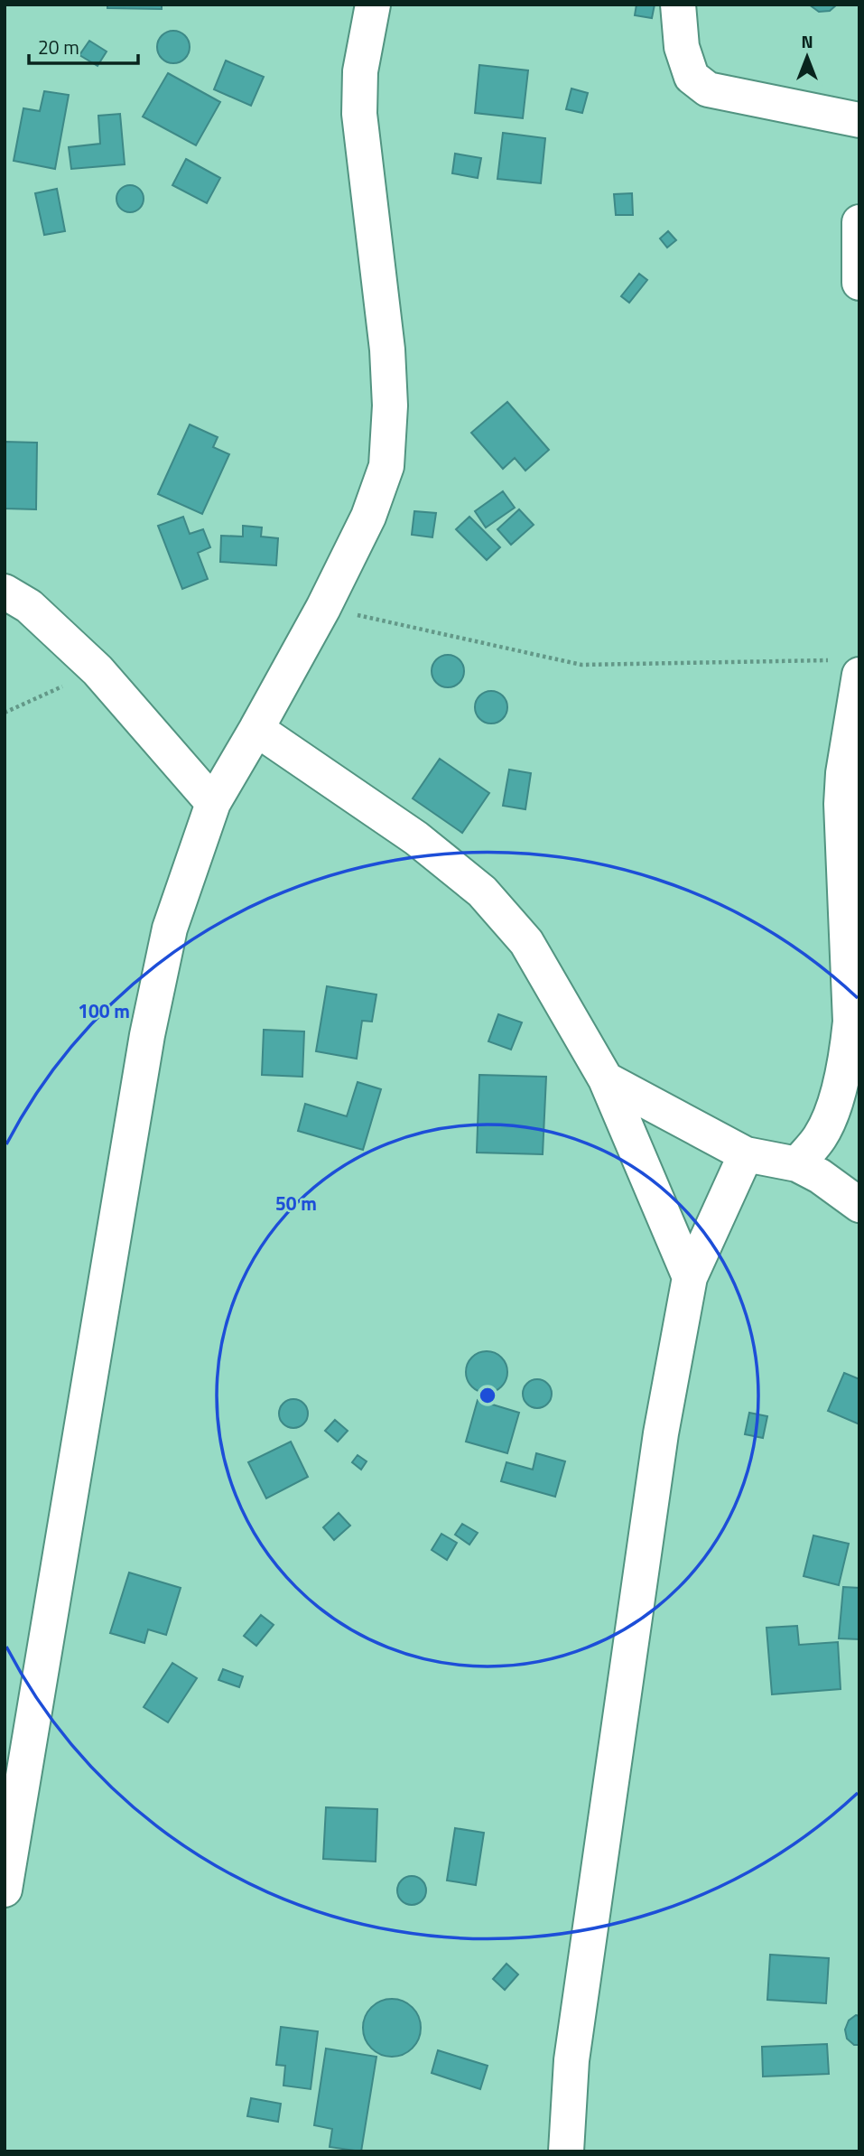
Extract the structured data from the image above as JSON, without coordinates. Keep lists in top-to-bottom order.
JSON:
{
  "scale_bar": "20 m",
  "north": "top",
  "rings": ["100 m", "50 m"]
}
